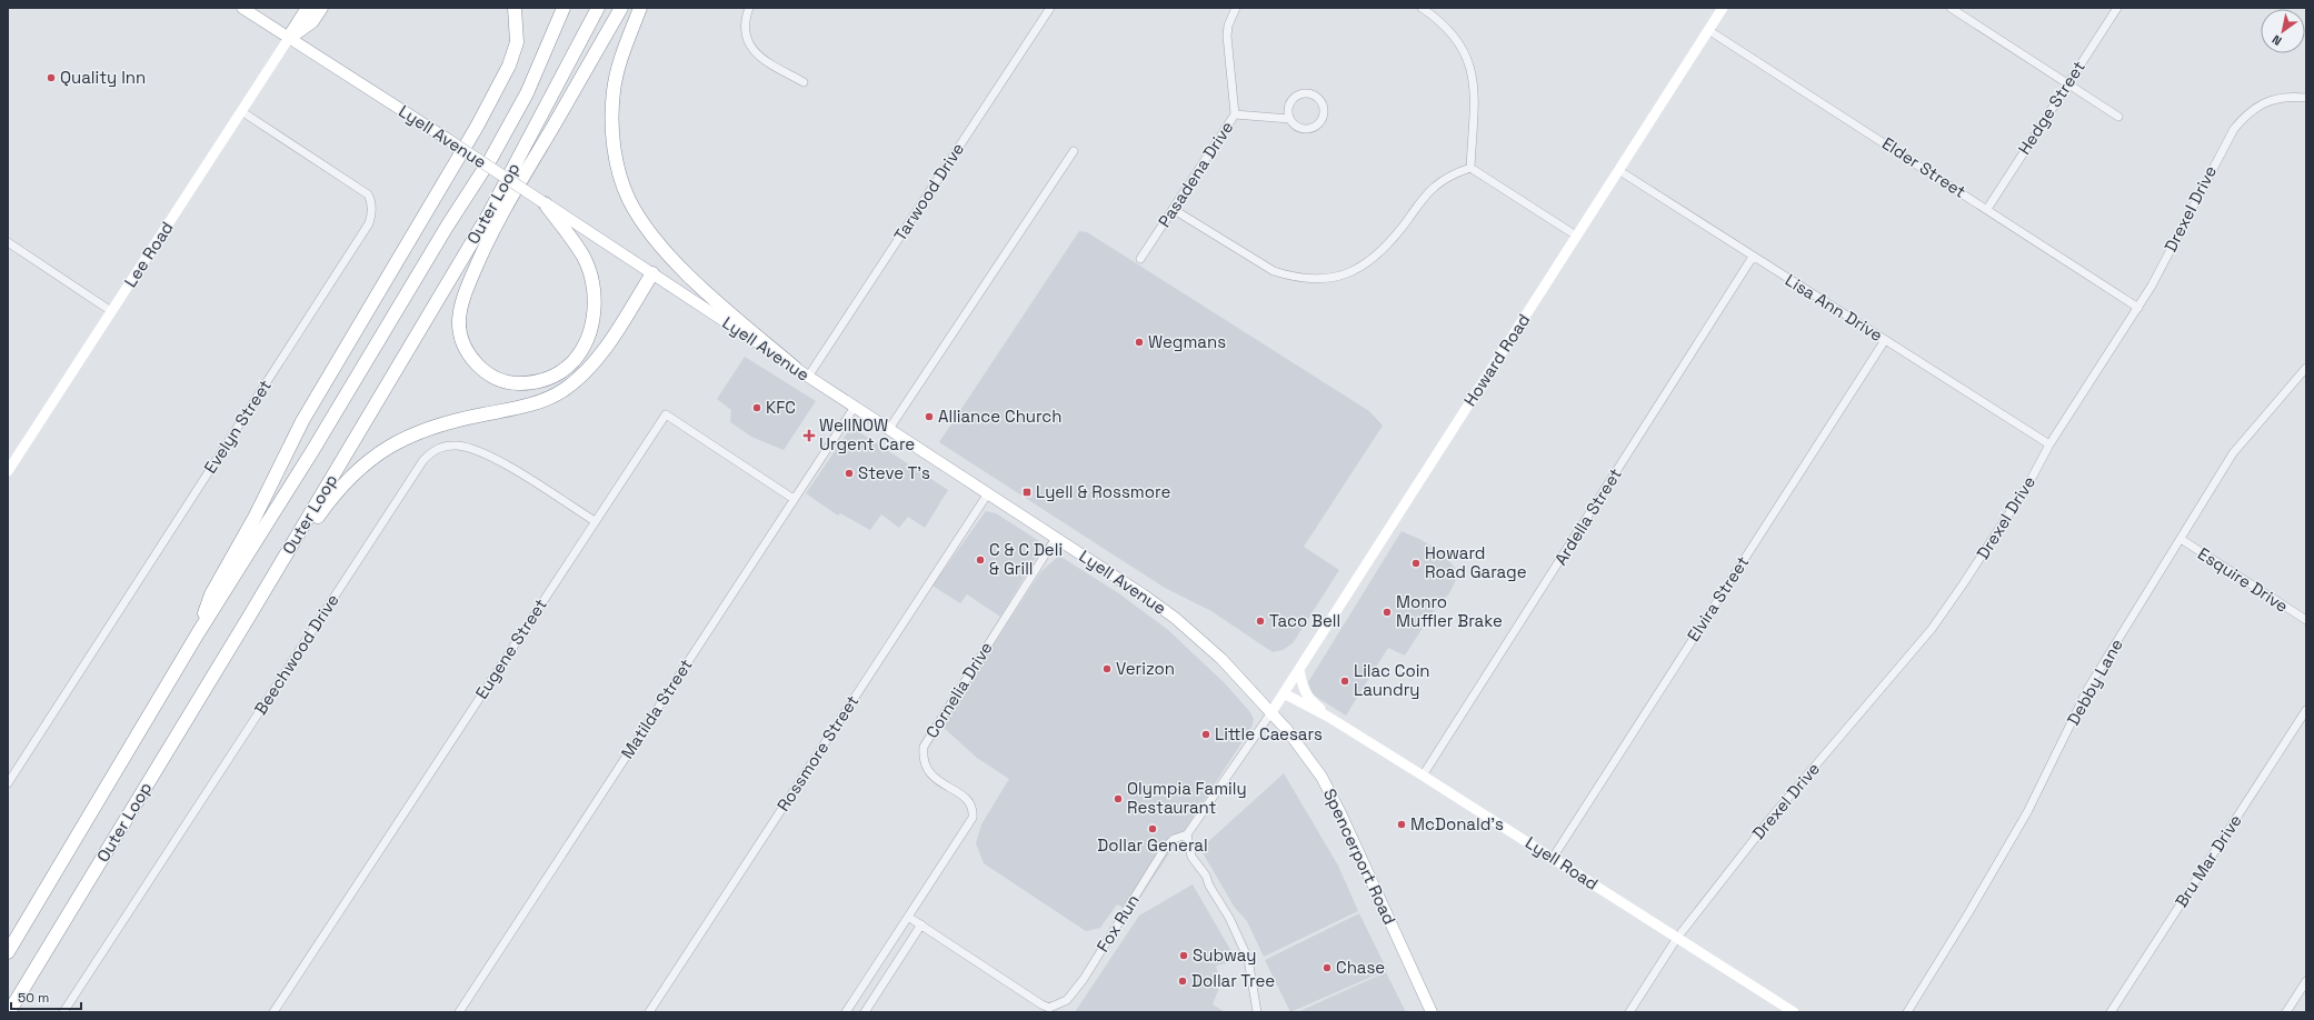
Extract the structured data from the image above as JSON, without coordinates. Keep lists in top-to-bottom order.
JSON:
{
  "streets": {
    "highway": ["Outer Loop"],
    "main road": ["Lyell Avenue", "Spencerport Road"],
    "street": [
      "Hedge Street",
      "Elder Street",
      "Pasadena Drive",
      "Tarwood Drive",
      "Drexel Drive",
      "Lee Road",
      "Lisa Ann Drive",
      "Howard Road",
      "Evelyn Street",
      "Ardella Street",
      "Esquire Drive",
      "Elvira Street",
      "Eugene Street",
      "Beechwood Drive",
      "Debby Lane",
      "Cornelia Drive",
      "Matilda Street",
      "Rossmore Street",
      "Bru Mar Drive",
      "Lyell Road",
      "Fox Run"
    ]
  },
  "crossings": [
    ["Hedge Street", "Elder Street"],
    ["Lyell Avenue", "Tarwood Drive"],
    ["Lyell Avenue", "Lee Road"],
    ["Lyell Avenue", "Howard Road"],
    ["Lyell Avenue", "Cornelia Drive"],
    ["Lyell Avenue", "Matilda Street"],
    ["Lyell Avenue", "Rossmore Street"],
    ["Lyell Avenue", "Spencerport Road"],
    ["Lyell Avenue", "Fox Run"],
    ["Elder Street", "Drexel Drive"],
    ["Elder Street", "Howard Road"],
    ["Drexel Drive", "Lisa Ann Drive"],
    ["Drexel Drive", "Lyell Road"],
    ["Lee Road", "Evelyn Street"],
    ["Lisa Ann Drive", "Howard Road"],
    ["Lisa Ann Drive", "Ardella Street"],
    ["Lisa Ann Drive", "Elvira Street"],
    ["Howard Road", "Spencerport Road"],
    ["Howard Road", "Lyell Road"],
    ["Howard Road", "Fox Run"],
    ["Ardella Street", "Lyell Road"],
    ["Esquire Drive", "Debby Lane"],
    ["Elvira Street", "Lyell Road"],
    ["Eugene Street", "Beechwood Drive"],
    ["Eugene Street", "Matilda Street"],
    ["Spencerport Road", "Fox Run"]
  ],
  "places": {
    "other": [
      "Quality Inn",
      "Wegmans",
      "KFC",
      "Alliance Church",
      "Steve T's",
      "C & C Deli & Grill",
      "Howard Road Garage",
      "Monro Muffler Brake",
      "Taco Bell",
      "Verizon",
      "Lilac Coin Laundry",
      "Little Caesars",
      "Olympia Family Restaurant",
      "McDonald's",
      "Dollar General",
      "Subway",
      "Chase",
      "Dollar Tree"
    ],
    "health": ["WellNOW Urgent Care"],
    "transit": ["Lyell & Rossmore"]
  },
  "scale_bar": "50 m",
  "north": "bottom left"
}
